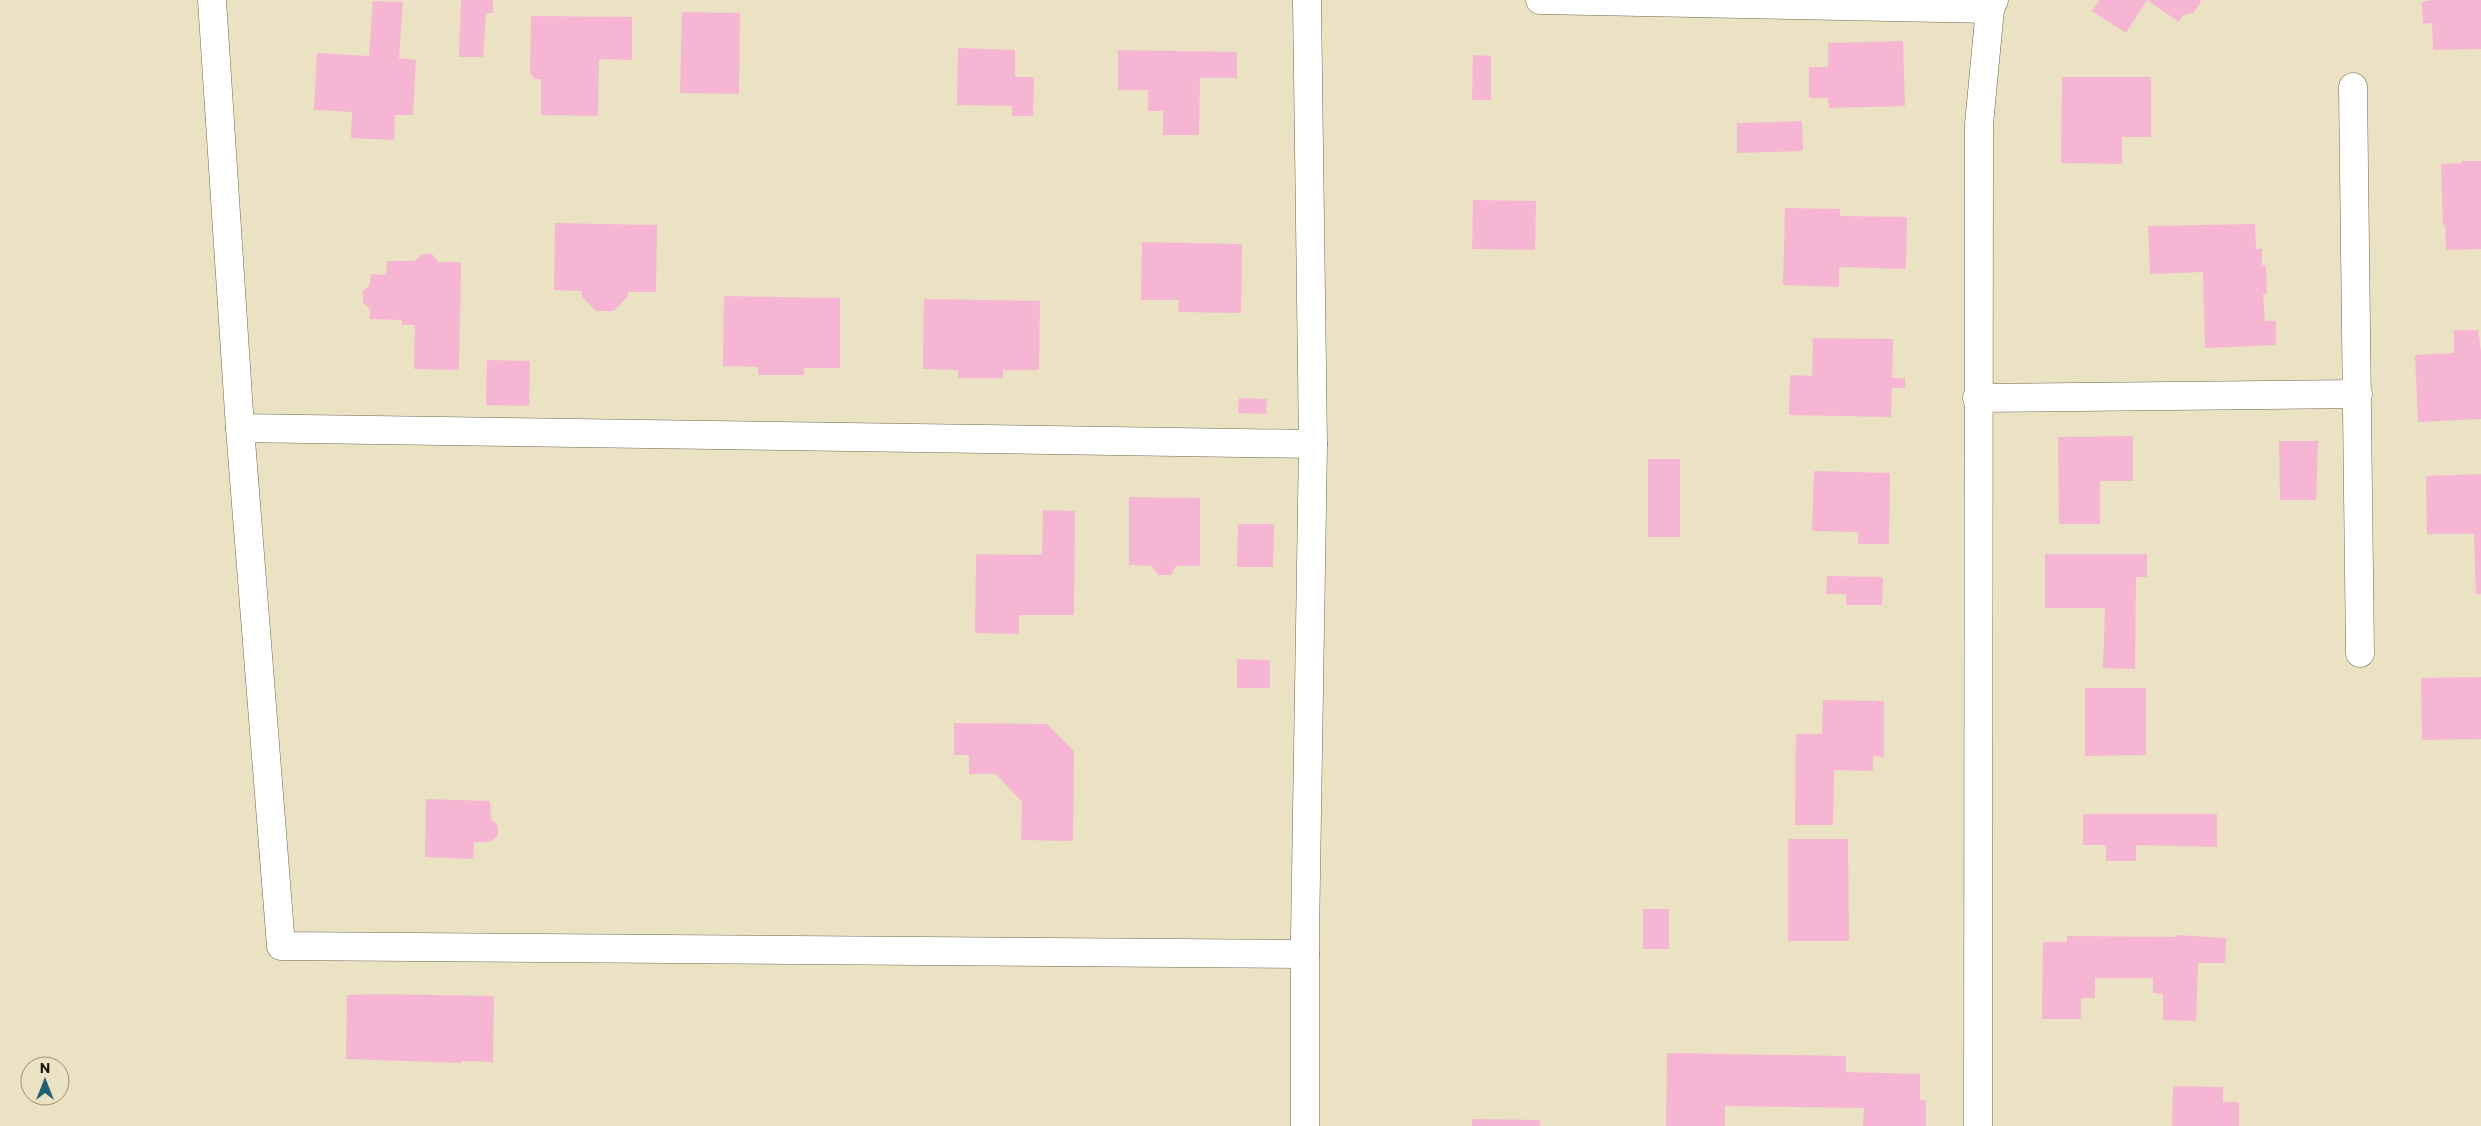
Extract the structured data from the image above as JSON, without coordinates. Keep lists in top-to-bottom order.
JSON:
{
  "north": "top"
}
